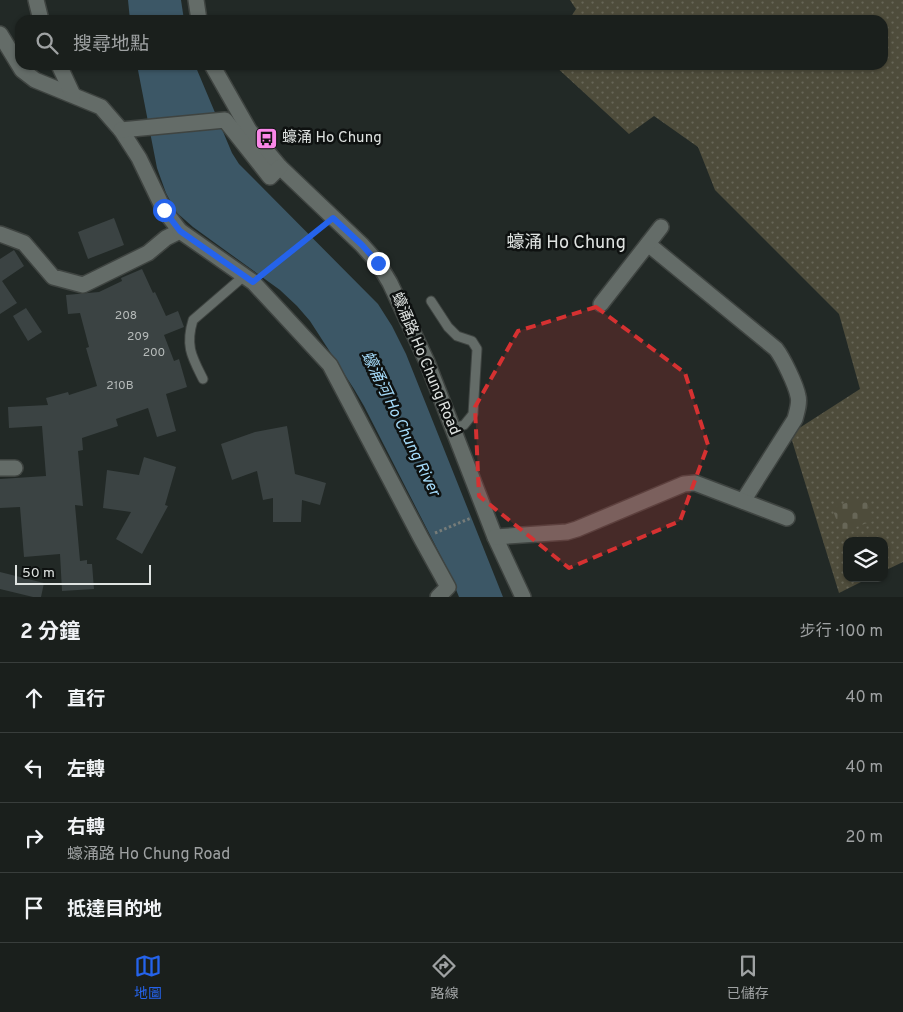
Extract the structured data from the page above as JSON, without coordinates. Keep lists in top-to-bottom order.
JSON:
{
  "streets": {
    "street": ["蠔涌路 Ho Chung Road"]
  },
  "districts": ["蠔涌 Ho Chung"],
  "water": ["蠔涌河 Ho Chung River"],
  "places": {
    "bus stop": ["蠔涌 Ho Chung"]
  },
  "house_numbers": [
    "208",
    "209",
    "200",
    "210B"
  ],
  "scale_bar": "50 m",
  "page": {
    "search": "搜尋地點",
    "scale": "50 m",
    "heading": ["2 分鐘", "步行 · 100 m"],
    "list": [
      ["直行", "40 m"],
      ["左轉", "40 m"],
      ["右轉", "蠔涌路 Ho Chung Road", "20 m"],
      "抵達目的地"
    ],
    "nav": ["地圖", "路線", "已儲存"]
  }
}
